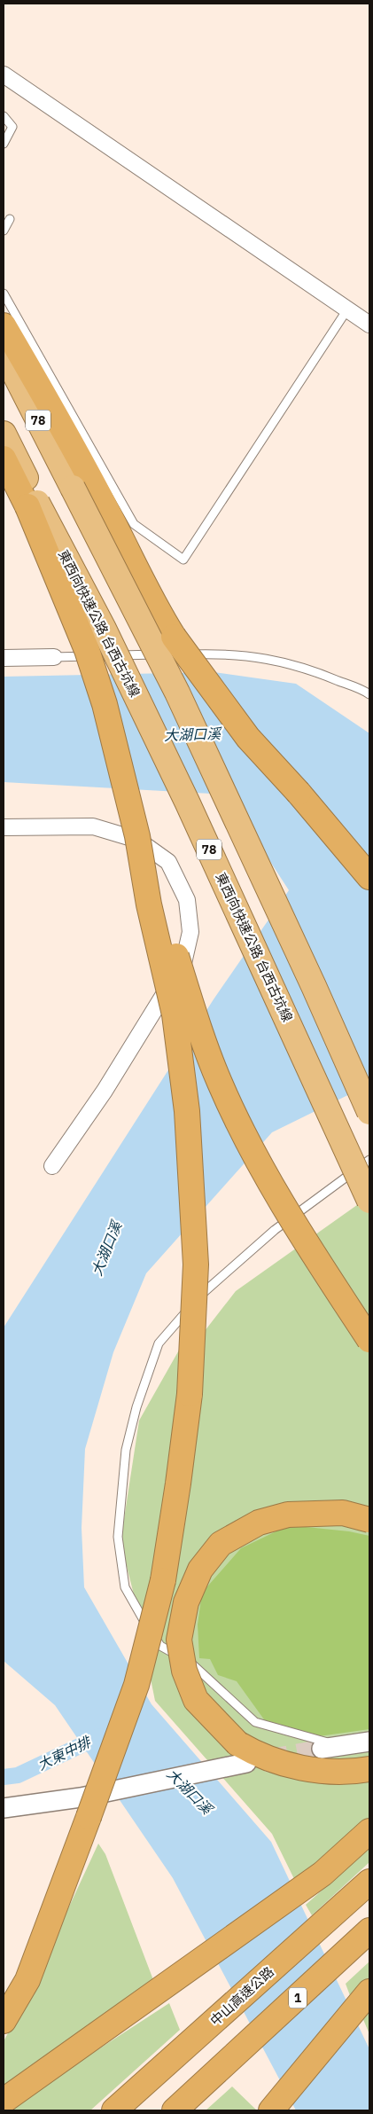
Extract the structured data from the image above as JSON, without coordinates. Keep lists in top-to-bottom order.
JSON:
{
  "streets": {
    "highway": [
      "78",
      "東西向快速公路 台西古坑線",
      "中山高速公路",
      "1"
    ]
  },
  "water": ["大湖口溪", "大東中排"]
}
